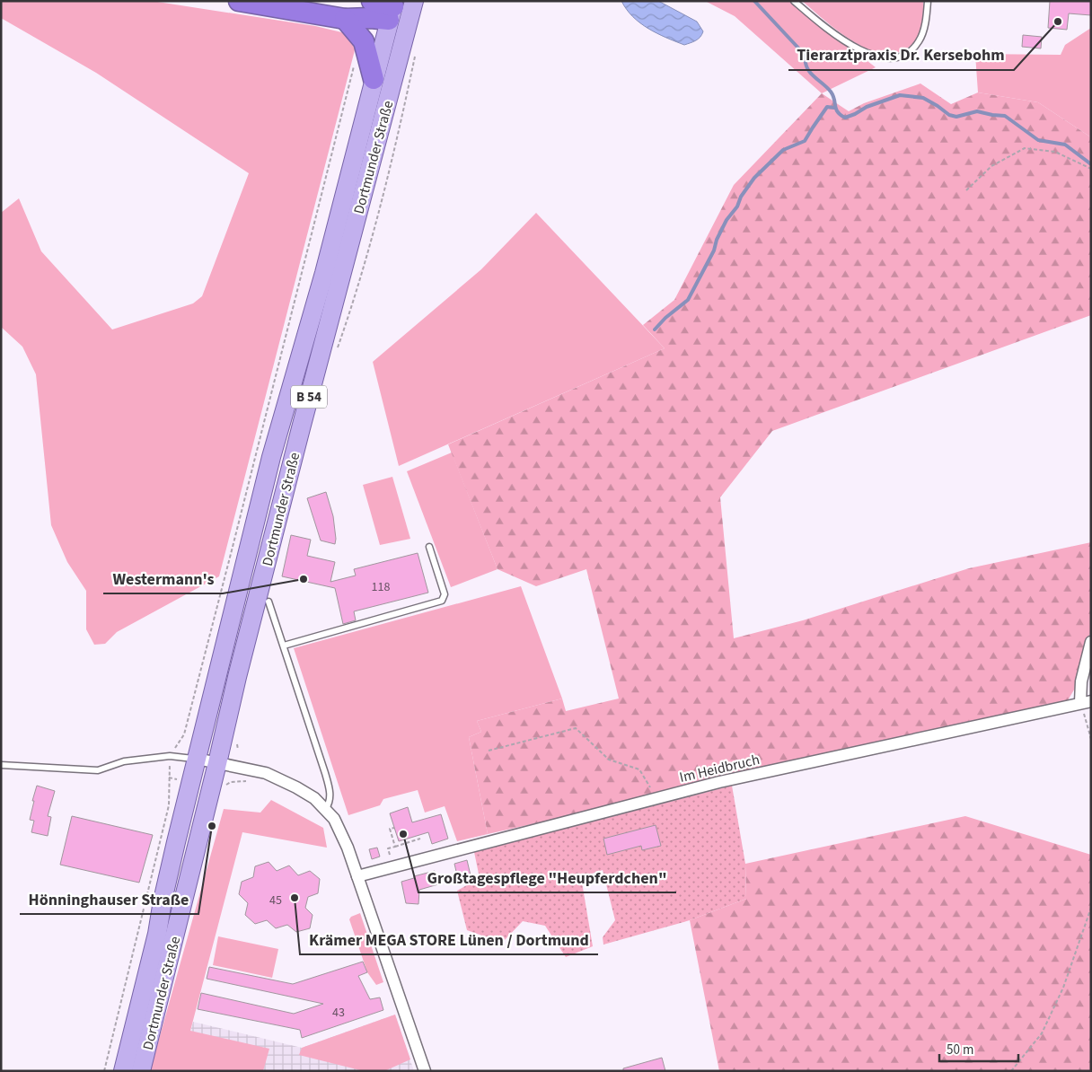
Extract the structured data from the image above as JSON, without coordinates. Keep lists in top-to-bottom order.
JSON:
{
  "streets": {
    "main road": ["Dortmunder Straße", "B 54"],
    "street": ["Im Heidbruch"]
  },
  "places": [
    "Tierarztpraxis Dr. Kersebohm",
    "Westermann's",
    "Hönninghauser Straße",
    "Großtagespflege \"Heupferdchen\"",
    "Krämer MEGA STORE Lünen / Dortmund"
  ],
  "house_numbers": ["118", "45", "43"],
  "scale_bar": "50 m"
}
